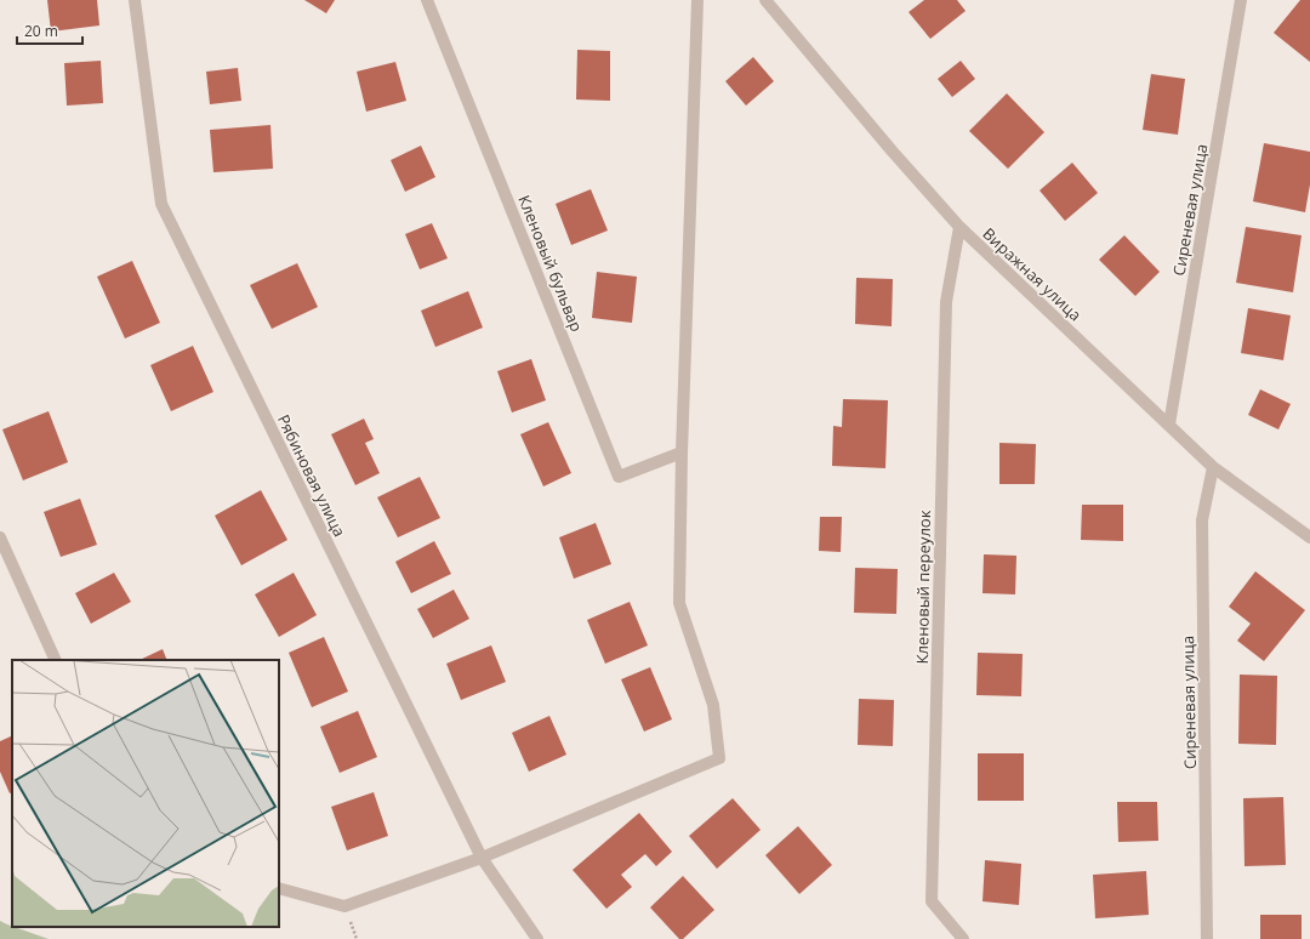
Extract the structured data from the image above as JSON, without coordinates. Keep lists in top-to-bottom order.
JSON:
{
  "streets": {
    "street": [
      "Сиреневая улица",
      "Кленовый бульвар",
      "Виражная улица",
      "Рябиновая улица",
      "Кленовый переулок"
    ]
  },
  "crossings": [
    ["Сиреневая улица", "Виражная улица"],
    ["Виражная улица", "Кленовый переулок"]
  ],
  "scale_bar": "20 m"
}
